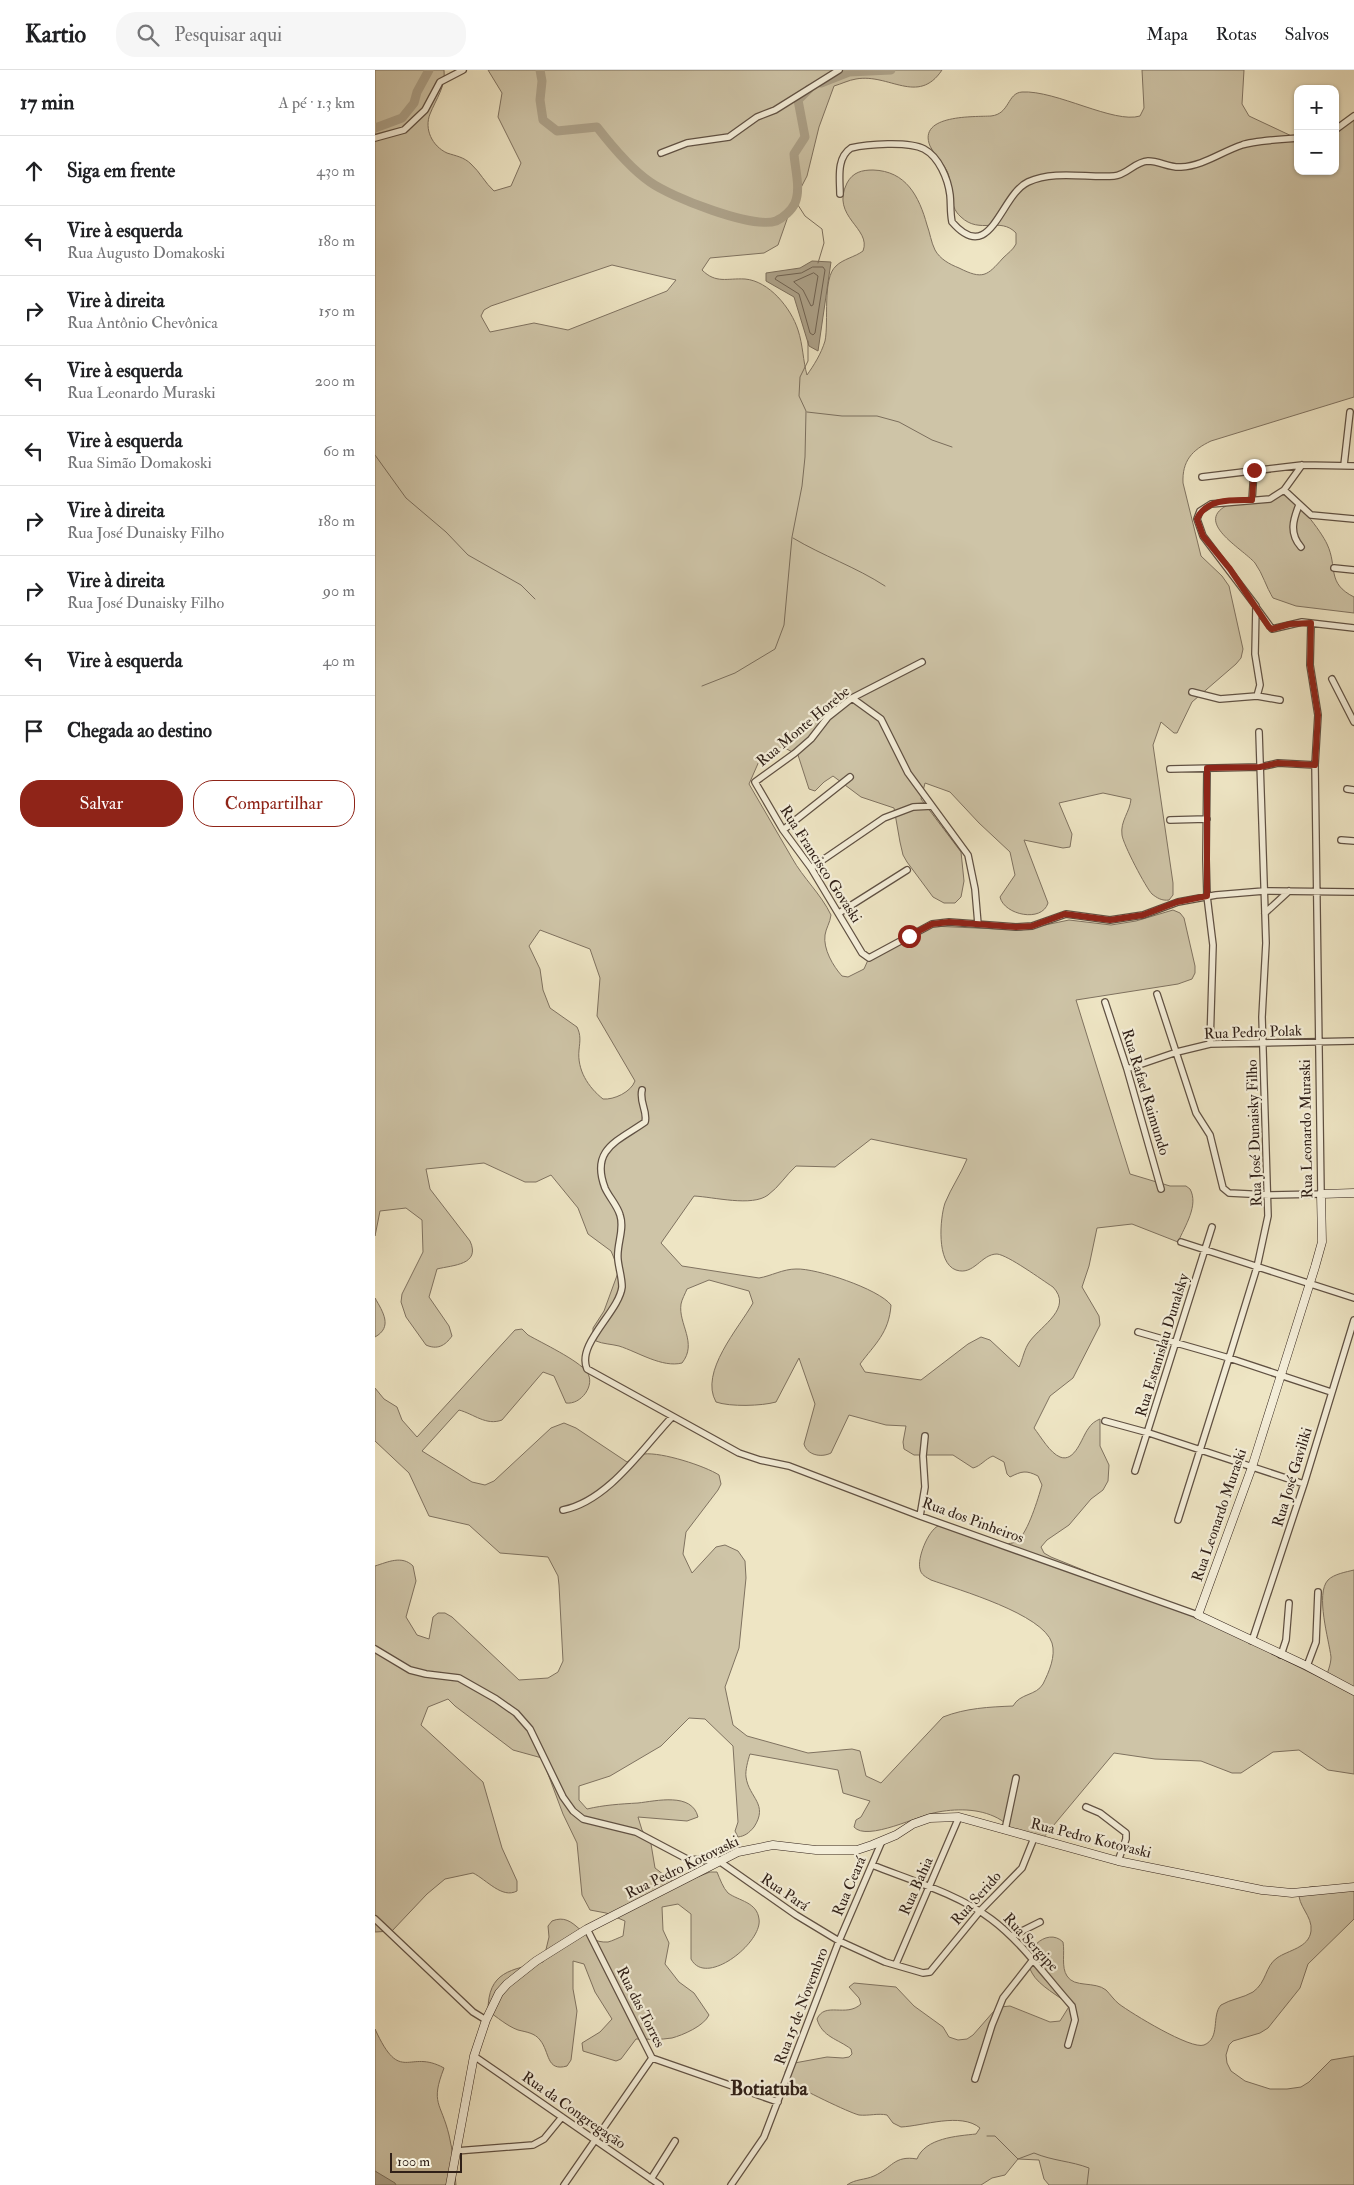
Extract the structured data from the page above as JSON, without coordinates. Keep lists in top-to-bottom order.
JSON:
{
  "streets": {
    "street": [
      "Rua Monte Horebe",
      "Rua Francisco Govaski",
      "Rua Pedro Polak",
      "Rua Rafael Raimundo",
      "Rua Leonardo Muraski",
      "Rua José Dunaisky Filho",
      "Rua Estanislau Dunalsky",
      "Rua José Gaviliki",
      "Rua dos Pinheiros",
      "Rua Pedro Kotovaski",
      "Rua Ceará",
      "Rua Bahia",
      "Rua Pará",
      "Rua Serido",
      "Rua Sergipe",
      "Rua 15 de Novembro",
      "Rua das Torres",
      "Rua da Congregação"
    ]
  },
  "crossings": [
    ["Rua Monte Horebe", "Rua Francisco Govaski"],
    ["Rua Pedro Polak", "Rua Rafael Raimundo"],
    ["Rua Pedro Polak", "Rua Leonardo Muraski"],
    ["Rua Pedro Polak", "Rua José Dunaisky Filho"],
    ["Rua Leonardo Muraski", "Rua dos Pinheiros"],
    ["Rua José Gaviliki", "Rua dos Pinheiros"],
    ["Rua Pedro Kotovaski", "Rua Ceará"],
    ["Rua Pedro Kotovaski", "Rua Bahia"],
    ["Rua Pedro Kotovaski", "Rua Pará"],
    ["Rua Pedro Kotovaski", "Rua Serido"],
    ["Rua Pedro Kotovaski", "Rua das Torres"],
    ["Rua Pedro Kotovaski", "Rua da Congregação"],
    ["Rua Ceará", "Rua Pará"],
    ["Rua Ceará", "Rua Sergipe"],
    ["Rua Ceará", "Rua 15 de Novembro"],
    ["Rua Bahia", "Rua Serido"],
    ["Rua Bahia", "Rua Sergipe"],
    ["Rua Pará", "Rua 15 de Novembro"],
    ["Rua Serido", "Rua Sergipe"],
    ["Rua 15 de Novembro", "Rua das Torres"]
  ],
  "districts": ["Botiatuba"],
  "scale_bar": "100 m",
  "page": {
    "header": "Kartio",
    "search": "Pesquisar aqui",
    "nav": ["Mapa", "Rotas", "Salvos"],
    "heading": ["17 min", "A pé · 1.3 km"],
    "map_buttons": ["+", "−"],
    "list": [
      ["Siga em frente", "430 m"],
      ["Vire à esquerda", "Rua Augusto Domakoski", "180 m"],
      ["Vire à direita", "Rua Antônio Chevônica", "150 m"],
      ["Vire à esquerda", "Rua Leonardo Muraski", "200 m"],
      ["Vire à esquerda", "Rua Simão Domakoski", "60 m"],
      ["Vire à direita", "Rua José Dunaisky Filho", "180 m"],
      ["Vire à direita", "Rua José Dunaisky Filho", "90 m"],
      ["Vire à esquerda", "40 m"],
      "Chegada ao destino"
    ],
    "buttons": ["Salvar", "Compartilhar"],
    "scale": "100 m"
  }
}
